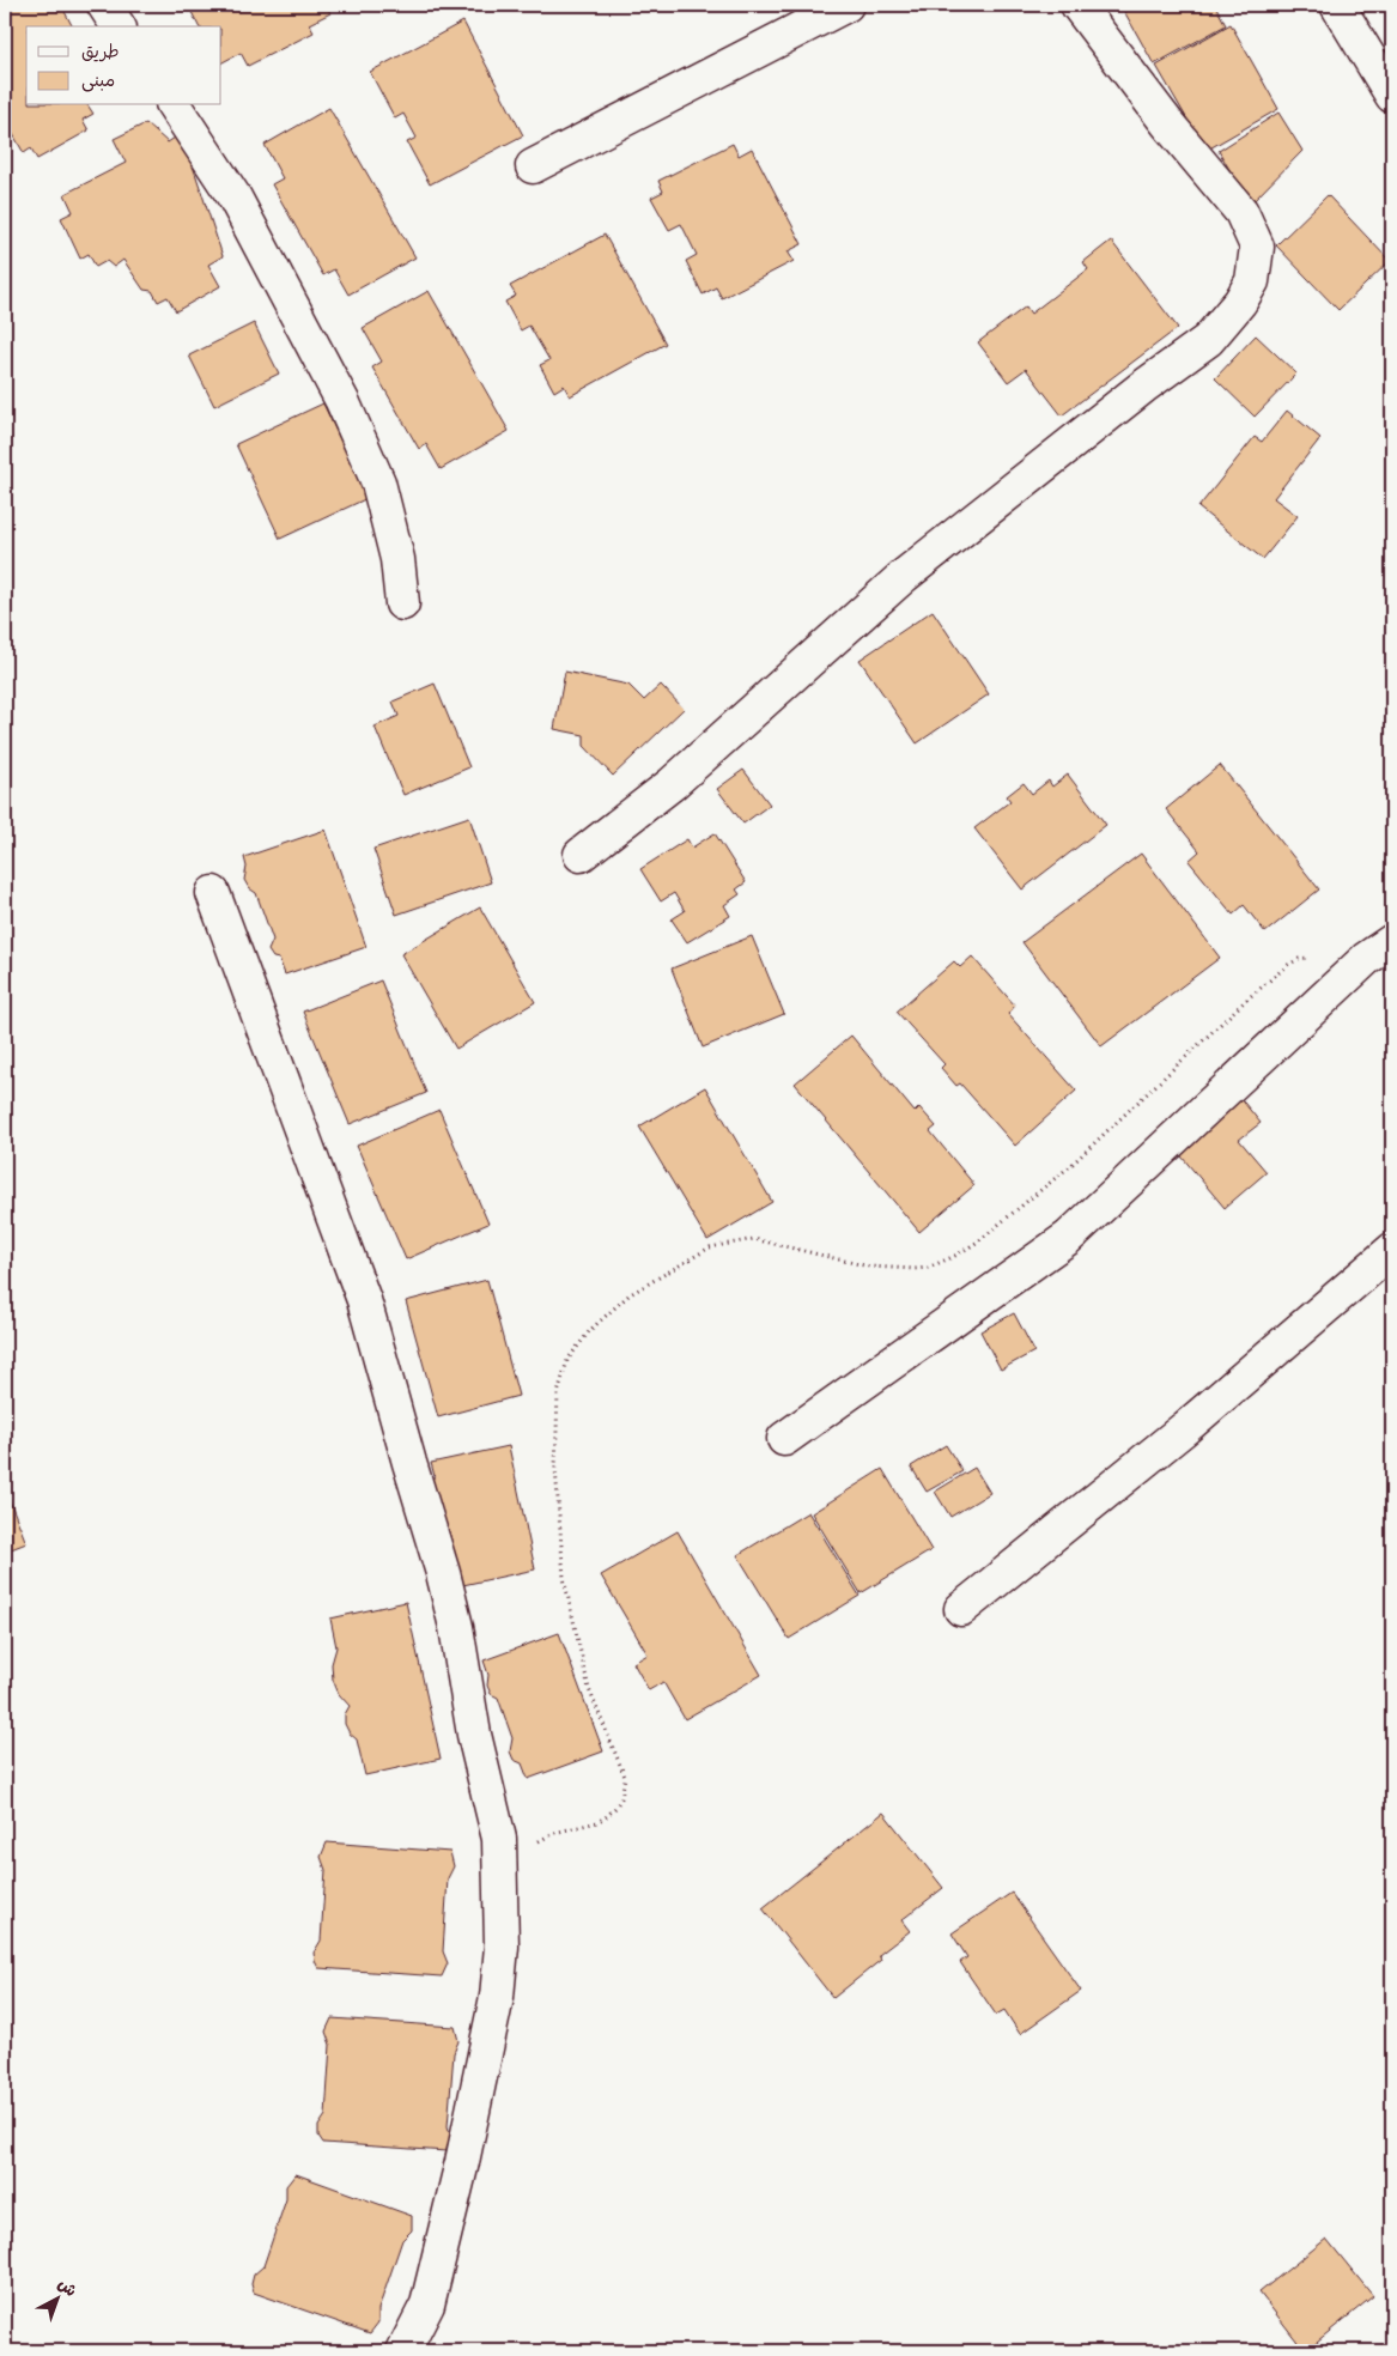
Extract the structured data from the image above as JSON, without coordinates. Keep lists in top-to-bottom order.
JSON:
{
  "legend": ["طريق", "مبنى"],
  "north": "top right"
}
